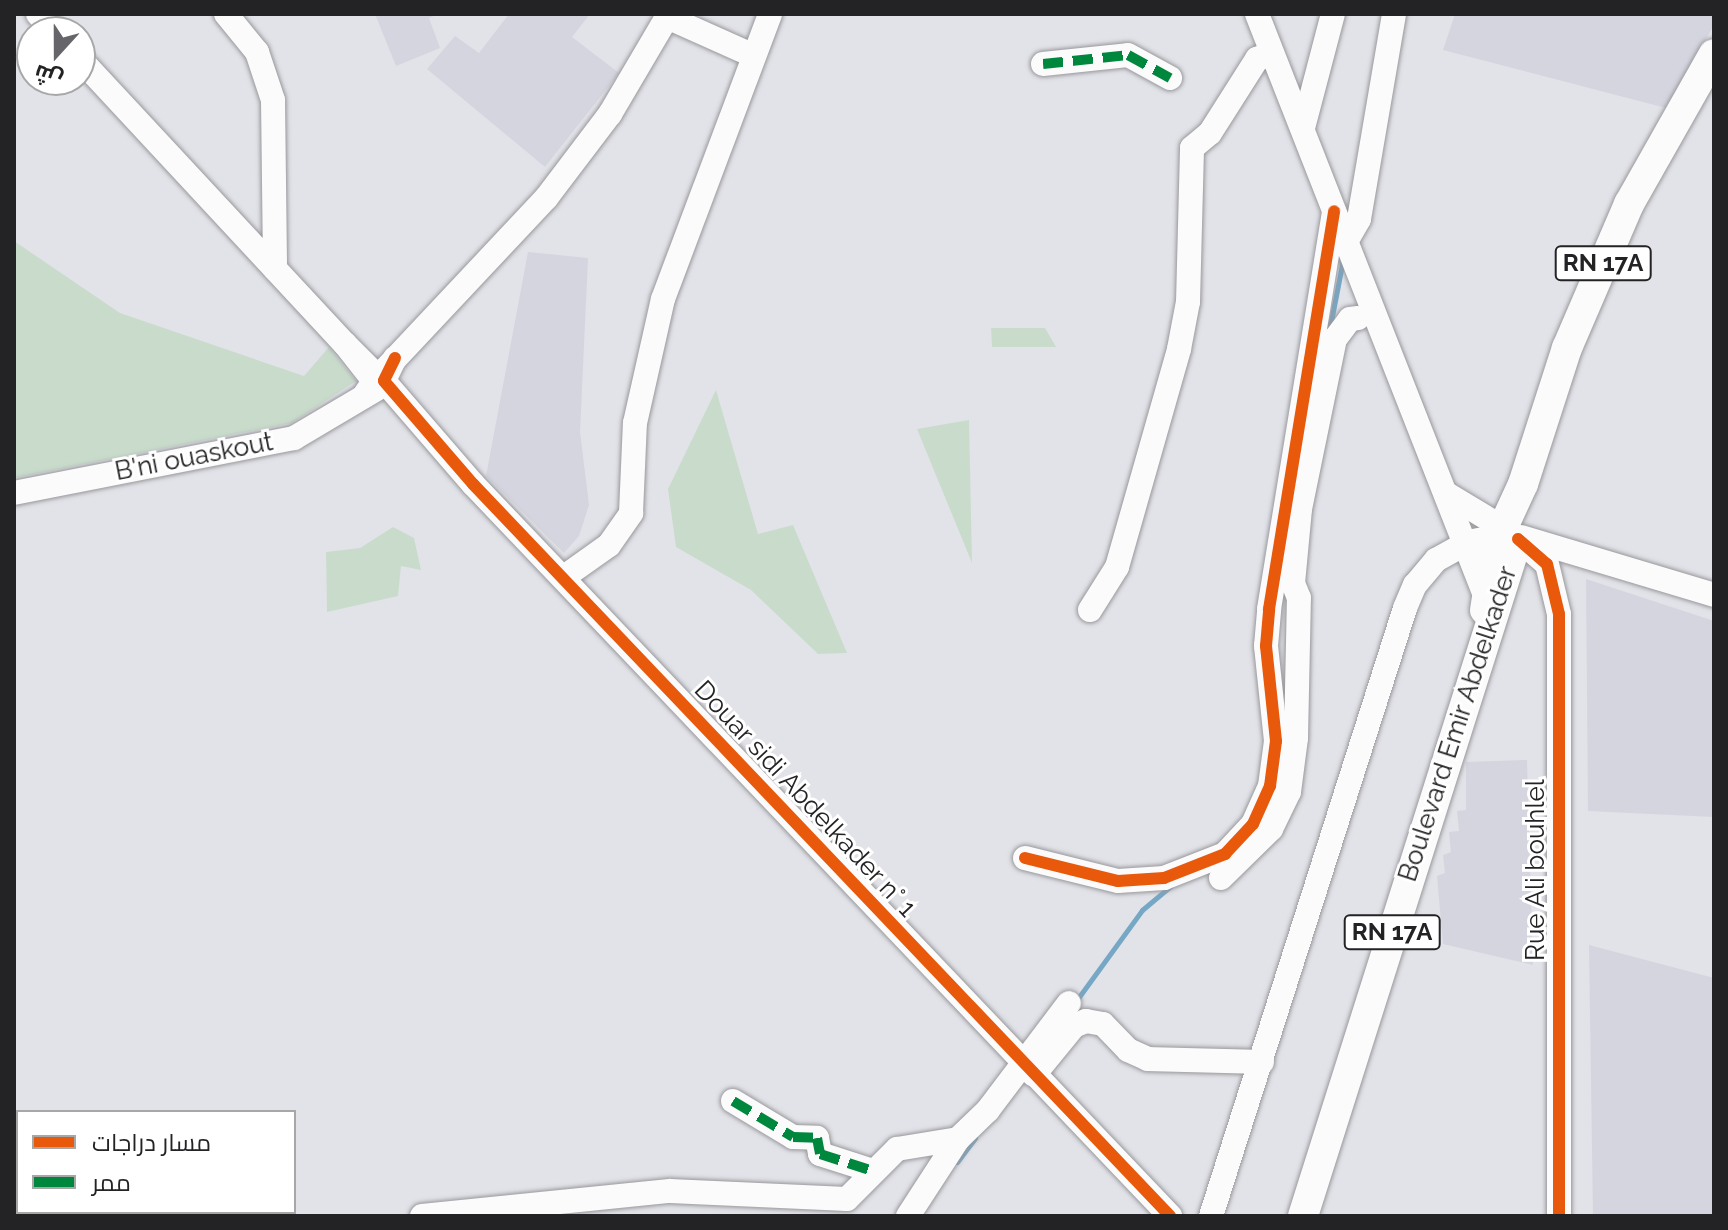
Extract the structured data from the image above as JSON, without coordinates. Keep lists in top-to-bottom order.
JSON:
{
  "streets": {
    "main road": ["RN 17A", "Boulevard Emir Abdelkader"],
    "street": ["B'ni ouaskout", "Douar sidi Abdelkader n° 1", "Rue Ali bouhlel"]
  },
  "crossings": [
    ["RN 17A", "Boulevard Emir Abdelkader"],
    ["B'ni ouaskout", "Douar sidi Abdelkader n° 1"]
  ],
  "legend": ["مسار دراجات", "ممر"],
  "north": "bottom"
}
